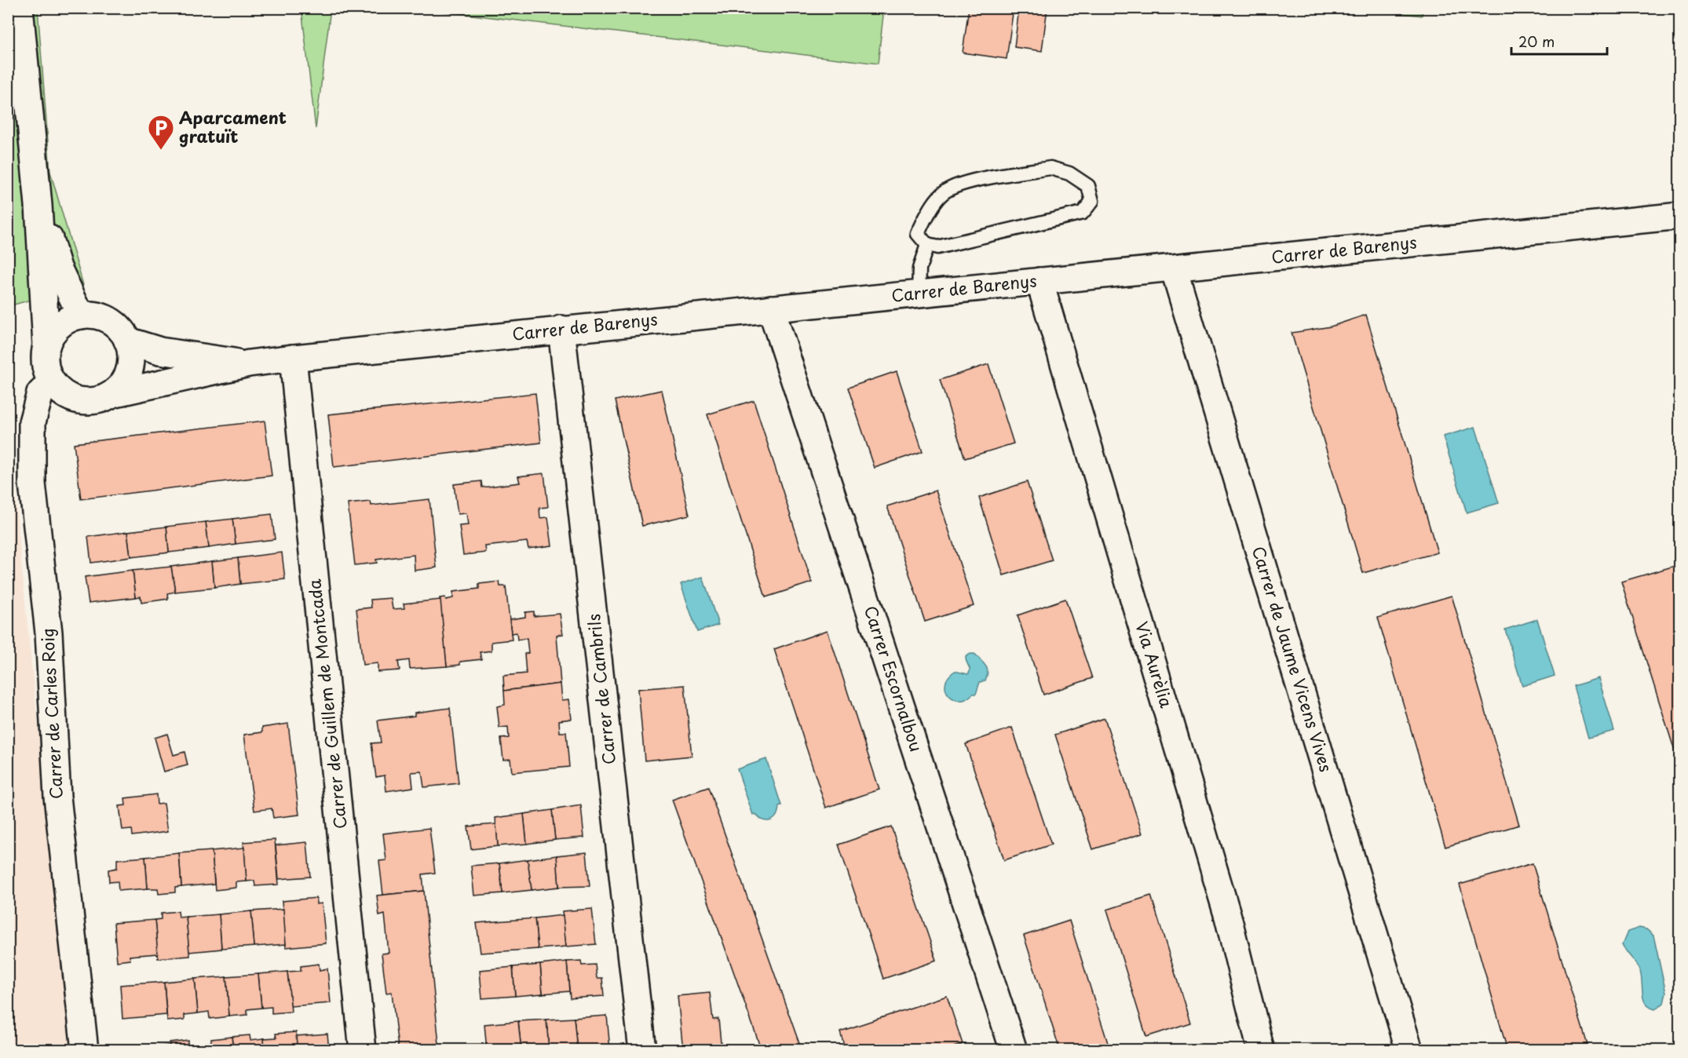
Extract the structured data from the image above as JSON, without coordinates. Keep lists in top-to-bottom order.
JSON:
{
  "streets": {
    "street": [
      "Carrer de Barenys",
      "Carrer de Jaume Vicens Vives",
      "Via Aurèlia",
      "Carrer Escornalbou",
      "Carrer de Cambrils",
      "Carrer de Guillem de Montcada",
      "Carrer de Carles Roig"
    ]
  },
  "crossings": [
    ["Carrer de Barenys", "Carrer de Jaume Vicens Vives"],
    ["Carrer de Barenys", "Via Aurèlia"],
    ["Carrer de Barenys", "Carrer Escornalbou"],
    ["Carrer de Barenys", "Carrer de Cambrils"],
    ["Carrer de Barenys", "Carrer de Guillem de Montcada"]
  ],
  "places": {
    "parking": ["Aparcament gratuït"]
  },
  "scale_bar": "20 m"
}
